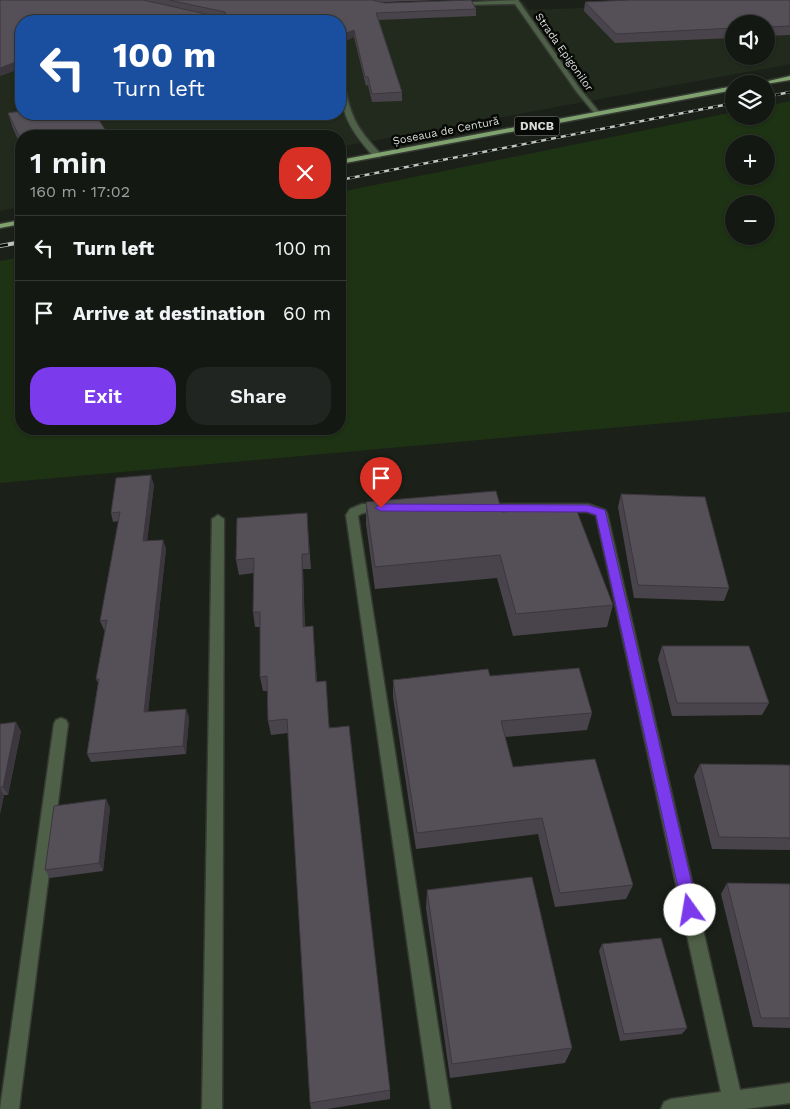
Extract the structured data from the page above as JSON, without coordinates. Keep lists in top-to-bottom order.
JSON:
{
  "streets": {
    "main road": ["DNCB", "Șoseaua de Centură"],
    "street": ["Strada Epigonilor"]
  },
  "crossings": [
    ["Strada Epigonilor", "Șoseaua de Centură"]
  ],
  "page": {
    "map_buttons": ["+", "−"],
    "turn": ["100 m", "Turn left"],
    "heading": ["1 min", "160 m · 17:02"],
    "list": [
      {
        "name": "Turn left",
        "value": "100 m"
      },
      {
        "name": "Arrive at destination",
        "value": "60 m"
      }
    ],
    "buttons": ["Exit", "Share"]
  }
}
